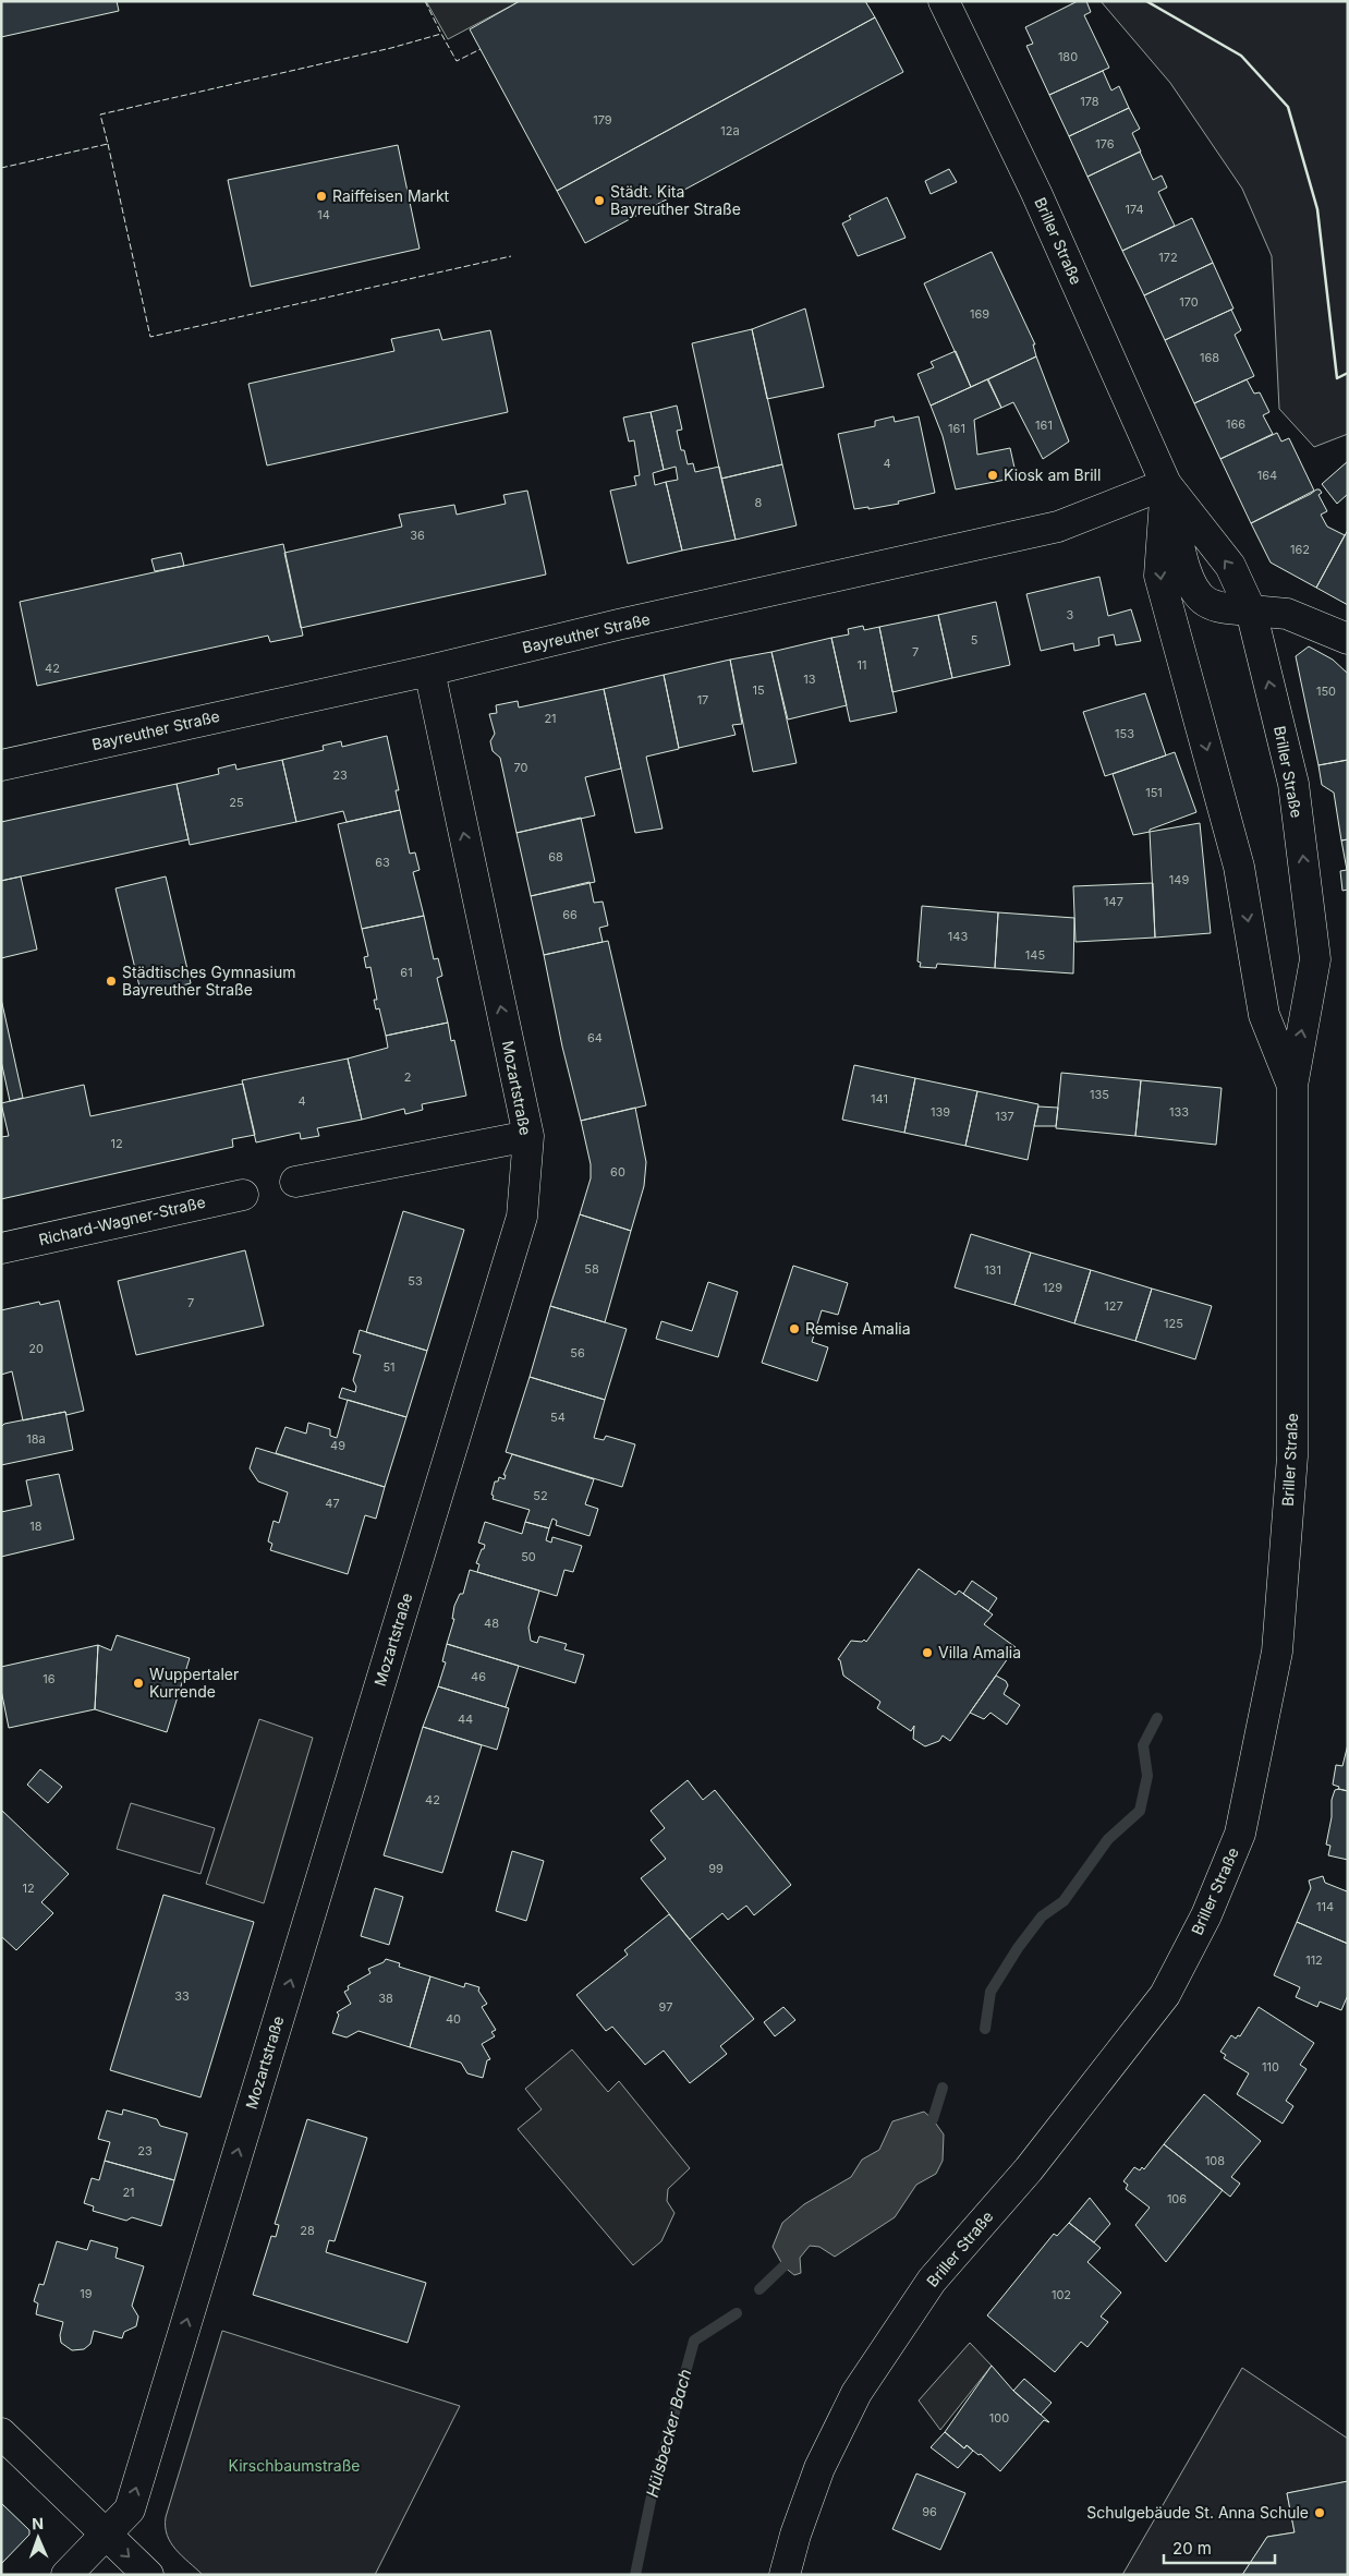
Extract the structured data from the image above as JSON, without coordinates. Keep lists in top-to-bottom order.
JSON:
{
  "streets": {
    "street": [
      "Briller Straße",
      "Bayreuther Straße",
      "Mozartstraße",
      "Richard-Wagner-Straße"
    ]
  },
  "crossings": [
    ["Briller Straße", "Bayreuther Straße"],
    ["Bayreuther Straße", "Mozartstraße"]
  ],
  "one_way": ["Mozartstraße"],
  "water": ["Hülsbecker Bach"],
  "parks": ["Kirschbaumstraße"],
  "places": [
    "Raiffeisen Markt",
    "Städt. Kita Bayreuther Straße",
    "Kiosk am Brill",
    "Städtisches Gymnasium Bayreuther Straße",
    "Remise Amalia",
    "Villa Amalia",
    "Wuppertaler Kurrende",
    "Schulgebäude St. Anna Schule"
  ],
  "house_numbers": [
    "180",
    "178",
    "179",
    "12a",
    "176",
    "174",
    "14",
    "172",
    "170",
    "169",
    "168",
    "166",
    "161",
    "161",
    "4",
    "164",
    "8",
    "36",
    "162",
    "3",
    "5",
    "7",
    "11",
    "42",
    "13",
    "15",
    "150",
    "17",
    "21",
    "153",
    "70",
    "23",
    "151",
    "25",
    "68",
    "63",
    "149",
    "147",
    "66",
    "143",
    "145",
    "61",
    "64",
    "2",
    "135",
    "141",
    "4",
    "139",
    "133",
    "137",
    "12",
    "60",
    "58",
    "131",
    "53",
    "129",
    "7",
    "127",
    "125",
    "20",
    "56",
    "51",
    "54",
    "18a",
    "49",
    "52",
    "47",
    "18",
    "50",
    "48",
    "46",
    "16",
    "44",
    "42",
    "99",
    "12",
    "114",
    "112",
    "33",
    "38",
    "97",
    "40",
    "110",
    "23",
    "108",
    "21",
    "106",
    "28",
    "19",
    "102",
    "100",
    "96"
  ],
  "scale_bar": "20 m",
  "north": "top"
}
